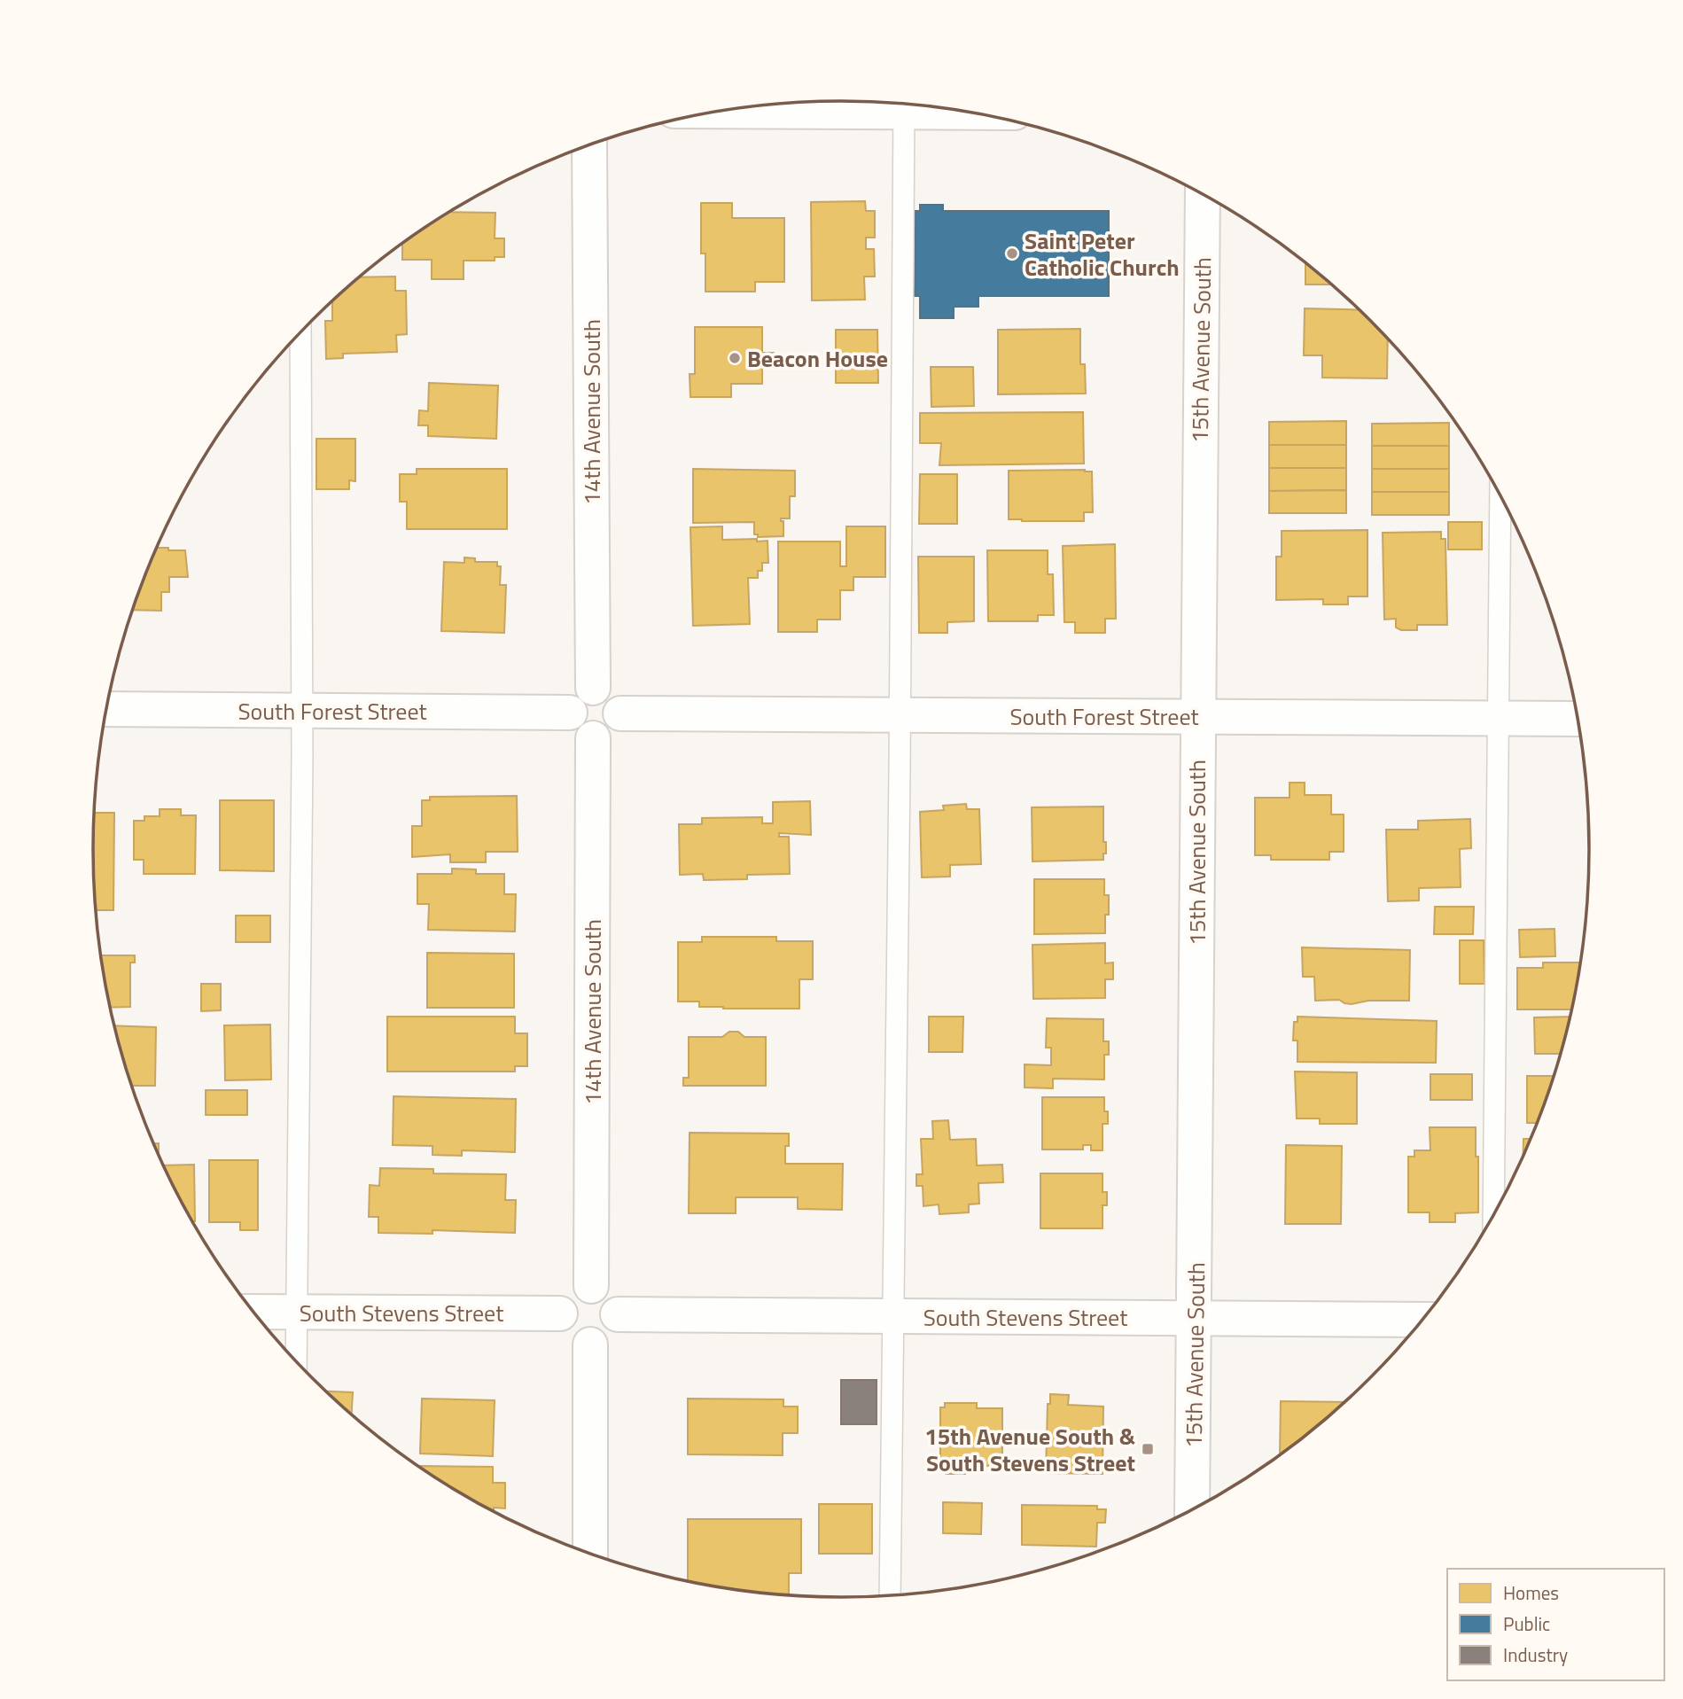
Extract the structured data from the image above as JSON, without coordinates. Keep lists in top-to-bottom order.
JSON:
{
  "streets": {
    "street": [
      "15th Avenue South",
      "14th Avenue South",
      "South Forest Street",
      "South Stevens Street"
    ]
  },
  "crossings": [
    ["15th Avenue South", "South Forest Street"],
    ["15th Avenue South", "South Stevens Street"],
    ["14th Avenue South", "South Forest Street"],
    ["14th Avenue South", "South Stevens Street"]
  ],
  "places": {
    "other": ["Saint Peter Catholic Church", "Beacon House"],
    "transit": ["15th Avenue South & South Stevens Street"]
  },
  "legend": ["Homes", "Public", "Industry"]
}
